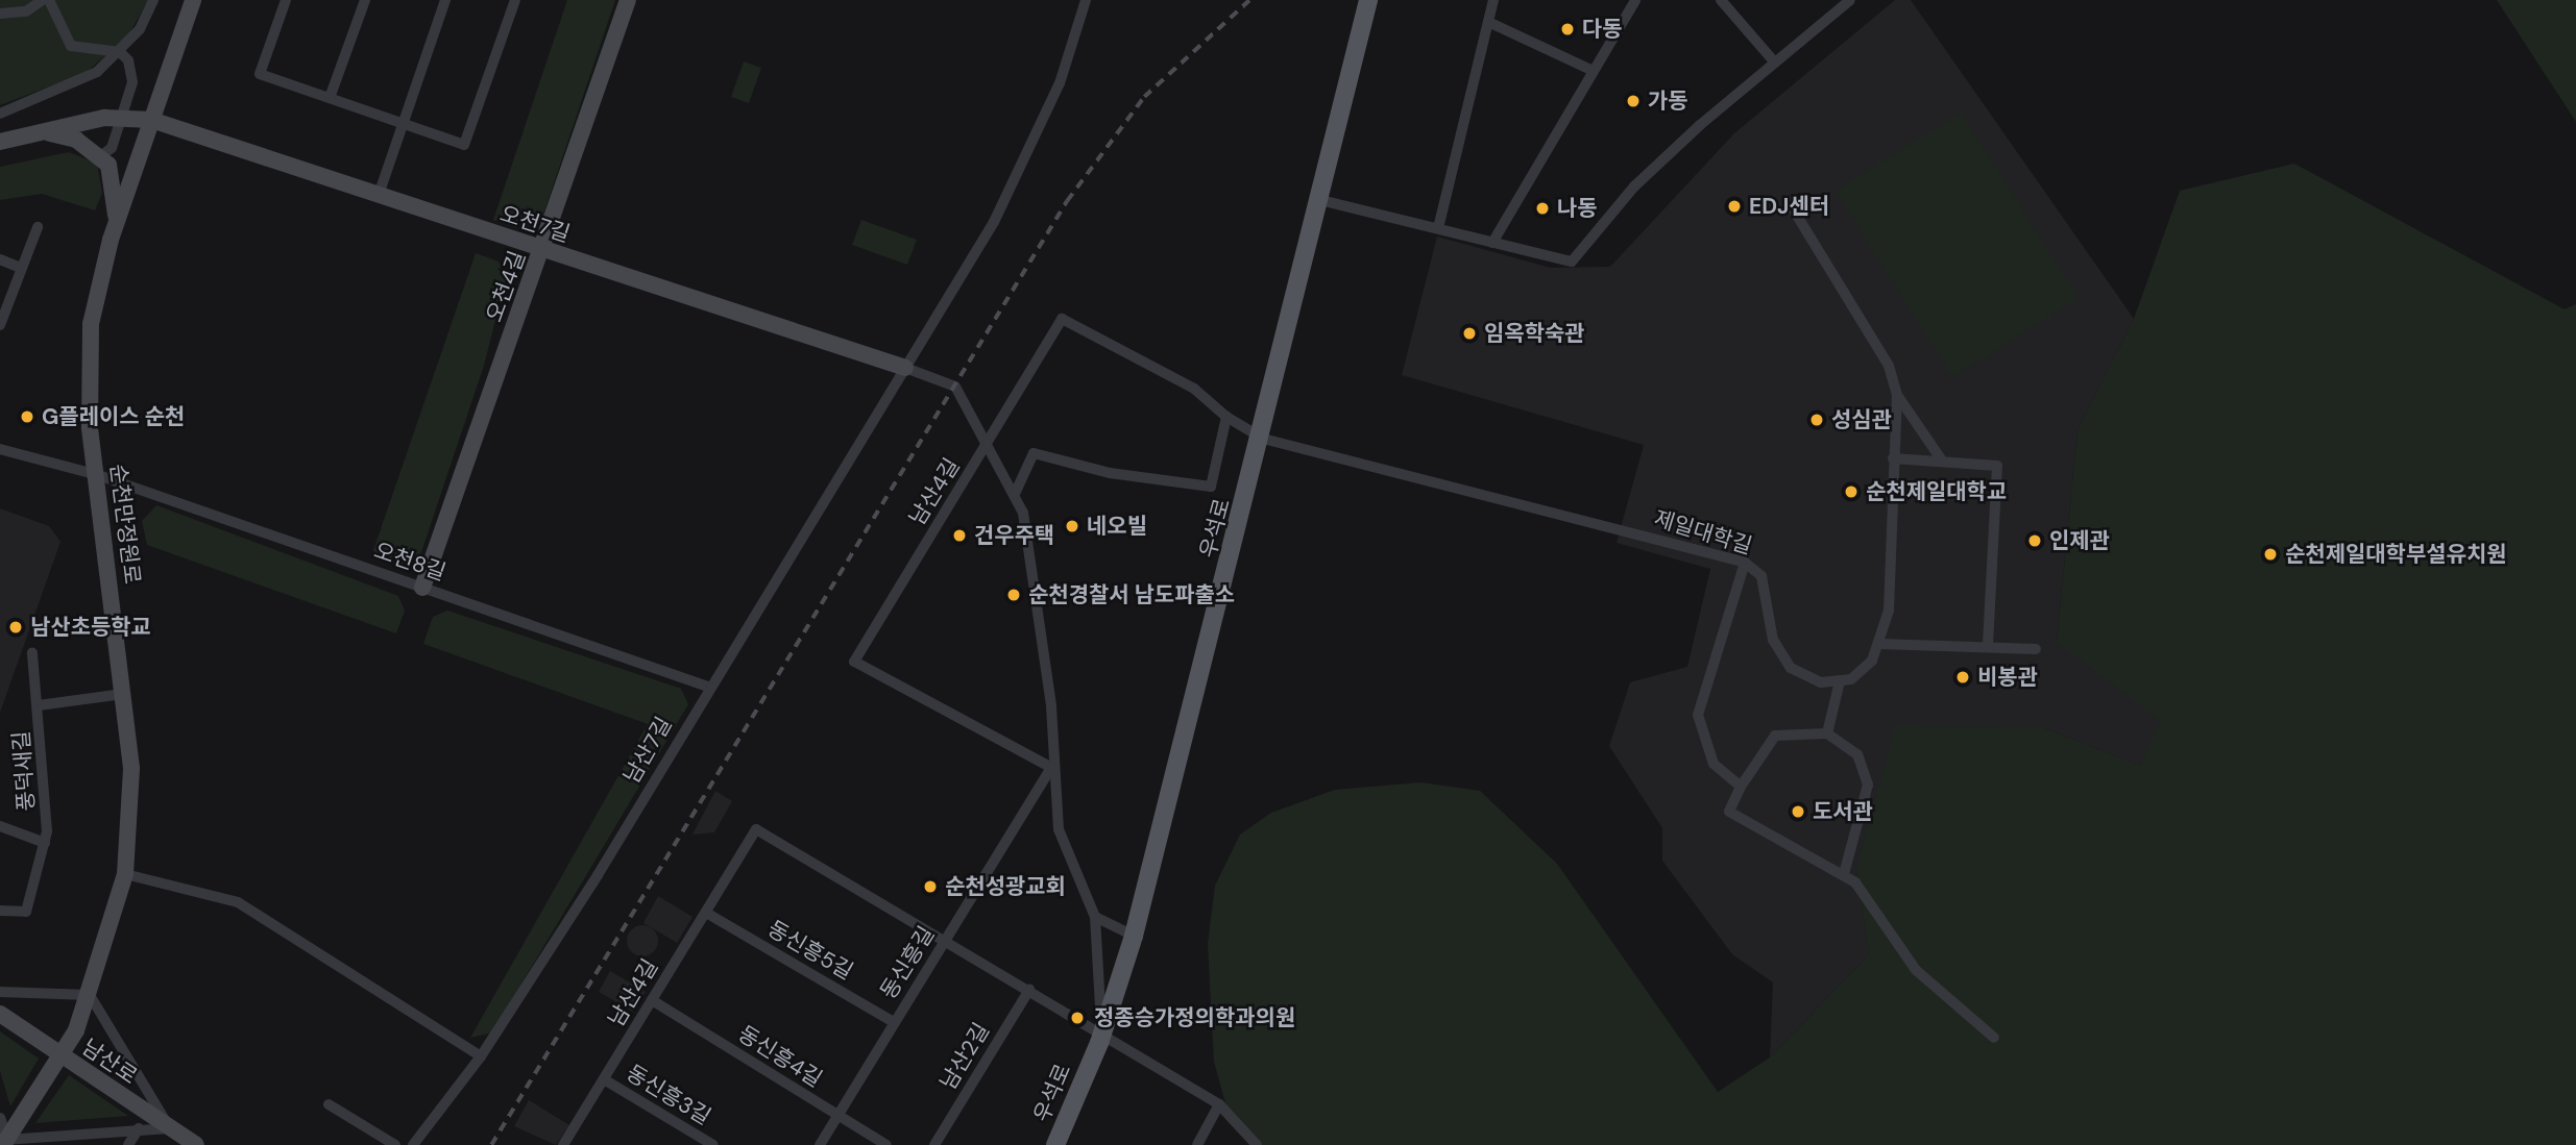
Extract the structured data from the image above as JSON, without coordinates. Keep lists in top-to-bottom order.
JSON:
{
  "streets": {
    "main road": ["우석로"],
    "street": [
      "오천7길",
      "오천4길",
      "남산4길",
      "순천만정원로",
      "제일대학길",
      "오천8길",
      "남산7길",
      "풍덕새길",
      "동신흥5길",
      "동신흥길",
      "동신흥4길",
      "남산2길",
      "남산로",
      "동신흥3길"
    ]
  },
  "crossings": [
    ["오천7길", "오천4길"],
    ["오천7길", "순천만정원로"],
    ["오천7길", "남산7길"],
    ["오천4길", "오천8길"],
    ["남산4길", "우석로"],
    ["남산4길", "제일대학길"],
    ["남산4길", "동신흥5길"],
    ["남산4길", "동신흥길"],
    ["남산4길", "동신흥4길"],
    ["남산4길", "남산2길"],
    ["남산4길", "동신흥3길"],
    ["순천만정원로", "오천8길"],
    ["순천만정원로", "남산로"],
    ["우석로", "제일대학길"],
    ["오천8길", "남산7길"],
    ["동신흥5길", "동신흥길"],
    ["동신흥길", "동신흥4길"]
  ],
  "places": [
    "다동",
    "가동",
    "EDJ센터",
    "나동",
    "임옥학숙관",
    "G플레이스 순천",
    "성심관",
    "순천제일대학교",
    "네오빌",
    "건우주택",
    "인제관",
    "순천제일대학부설유치원",
    "순천경찰서 남도파출소",
    "남산초등학교",
    "비봉관",
    "도서관",
    "순천성광교회",
    "정종승가정의학과의원"
  ]
}
